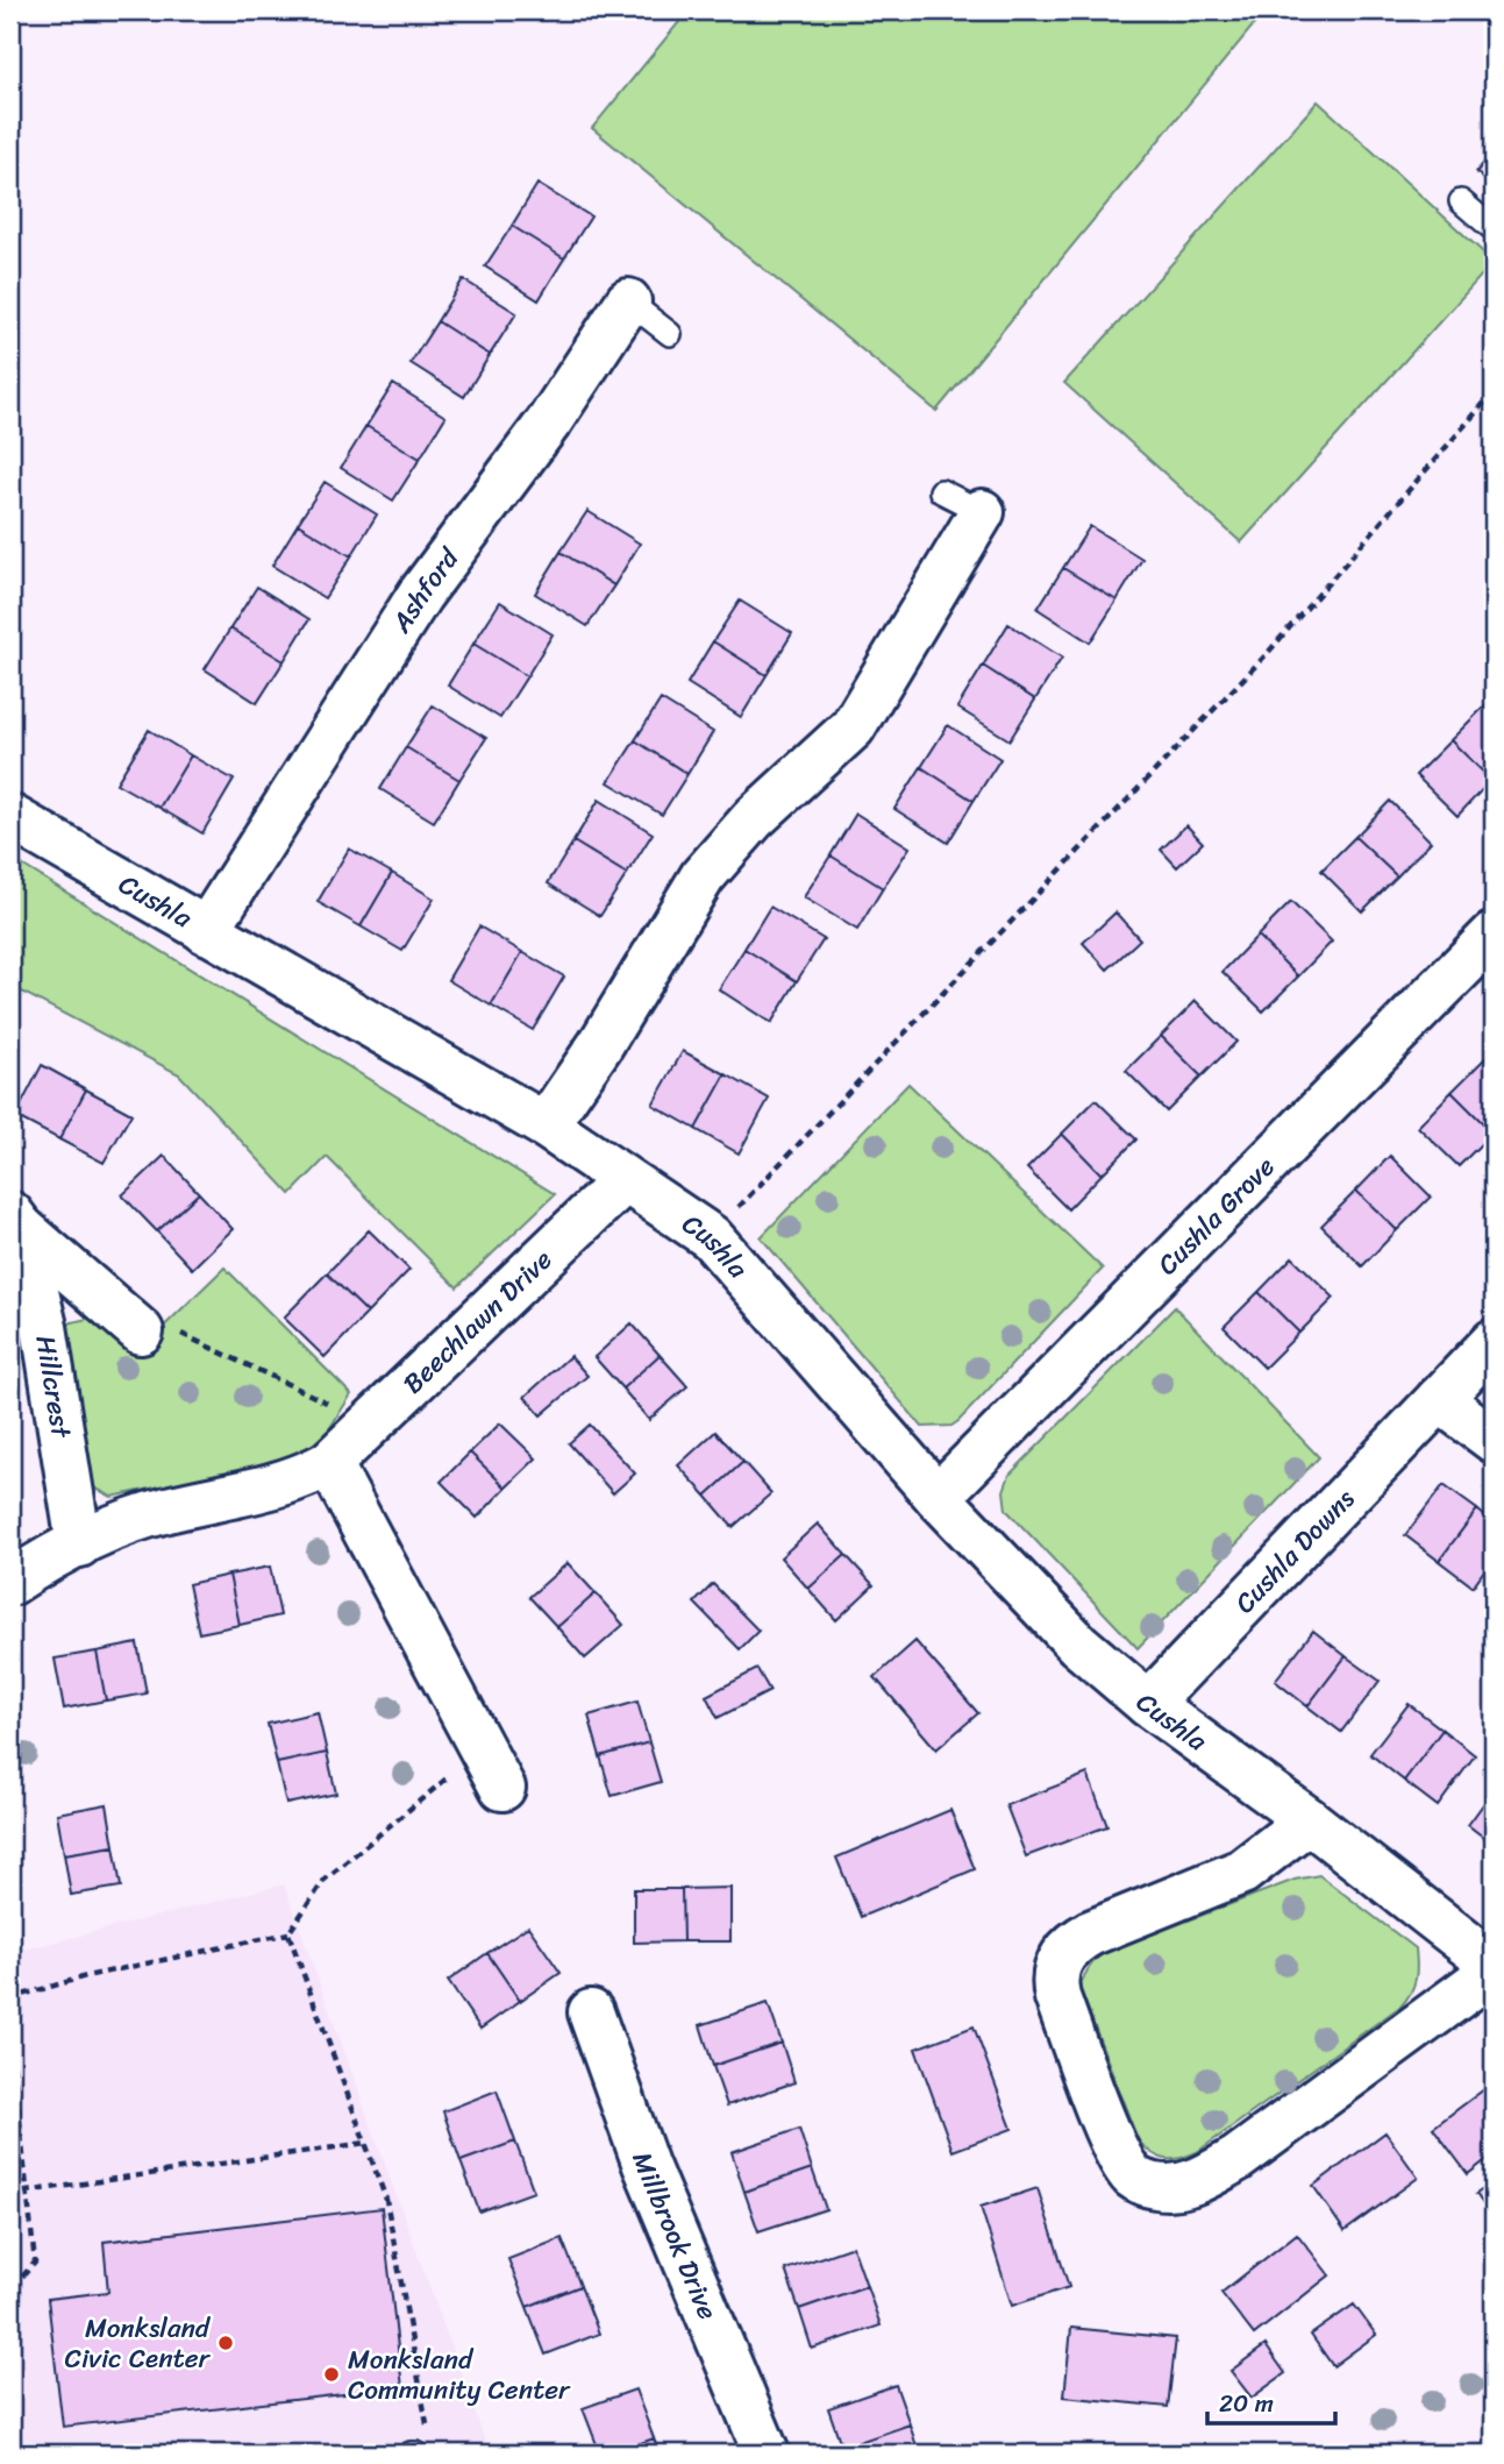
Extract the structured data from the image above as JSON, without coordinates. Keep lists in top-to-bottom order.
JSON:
{
  "streets": {
    "street": [
      "Ashford",
      "Cushla",
      "Cushla Grove",
      "Beechlawn Drive",
      "Hillcrest",
      "Cushla Downs",
      "Millbrook Drive"
    ]
  },
  "crossings": [
    ["Ashford", "Cushla"],
    ["Cushla", "Cushla Grove"],
    ["Cushla", "Beechlawn Drive"],
    ["Cushla", "Cushla Downs"],
    ["Beechlawn Drive", "Hillcrest"]
  ],
  "places": ["Monksland Civic Center", "Monksland Community Center"],
  "scale_bar": "20 m"
}
